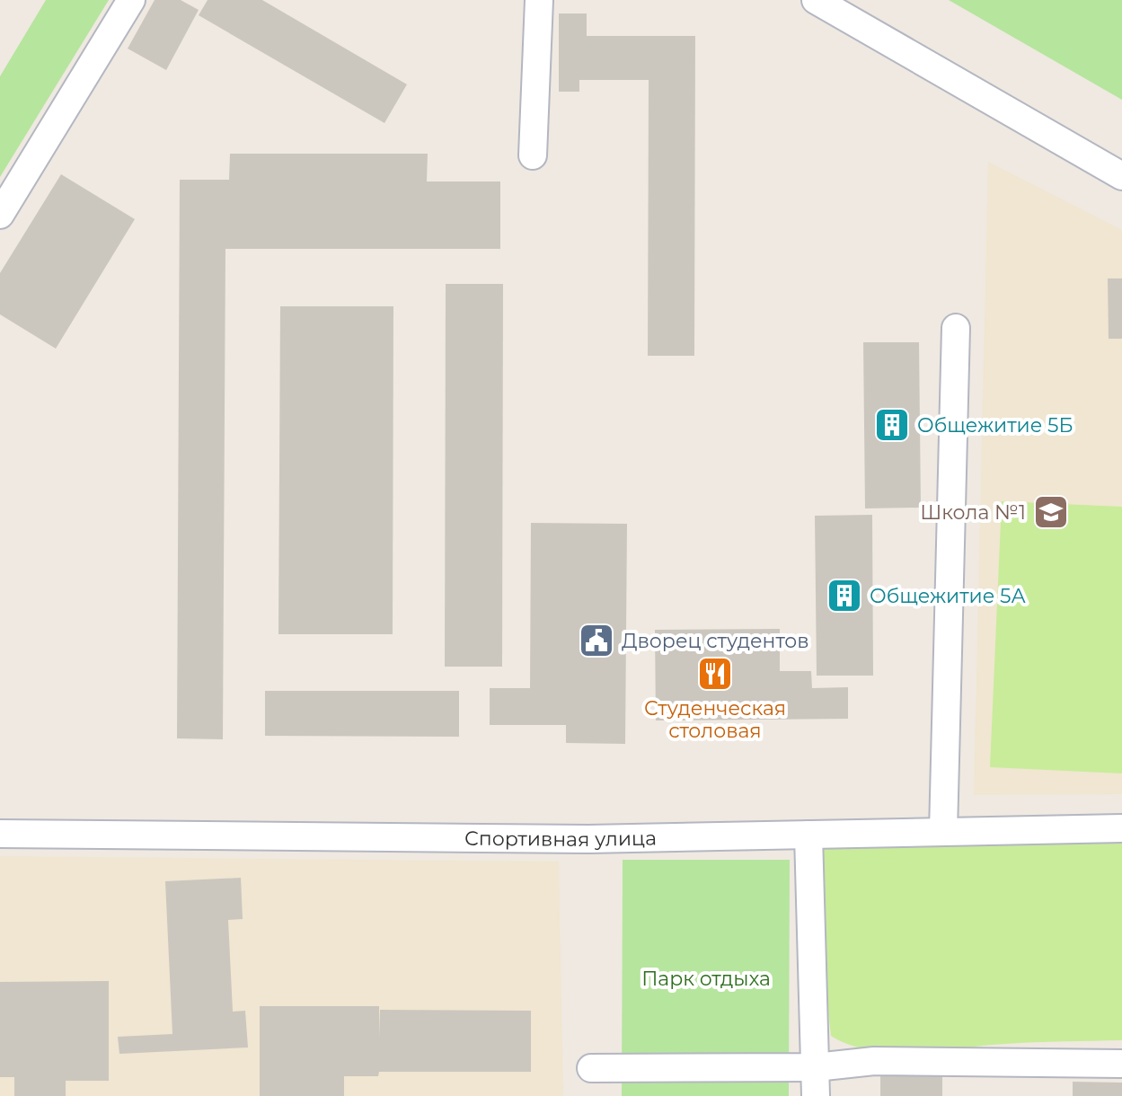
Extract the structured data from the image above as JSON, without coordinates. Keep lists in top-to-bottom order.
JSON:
{
  "streets": {
    "street": ["Спортивная улица"]
  },
  "parks": ["Парк отдыха"],
  "places": {
    "building": ["Общежитие 5Б", "Общежитие 5А"],
    "school or university": ["Школа №1"],
    "public building": ["Дворец студентов"],
    "restaurant": ["Студенческая столовая"]
  }
}
